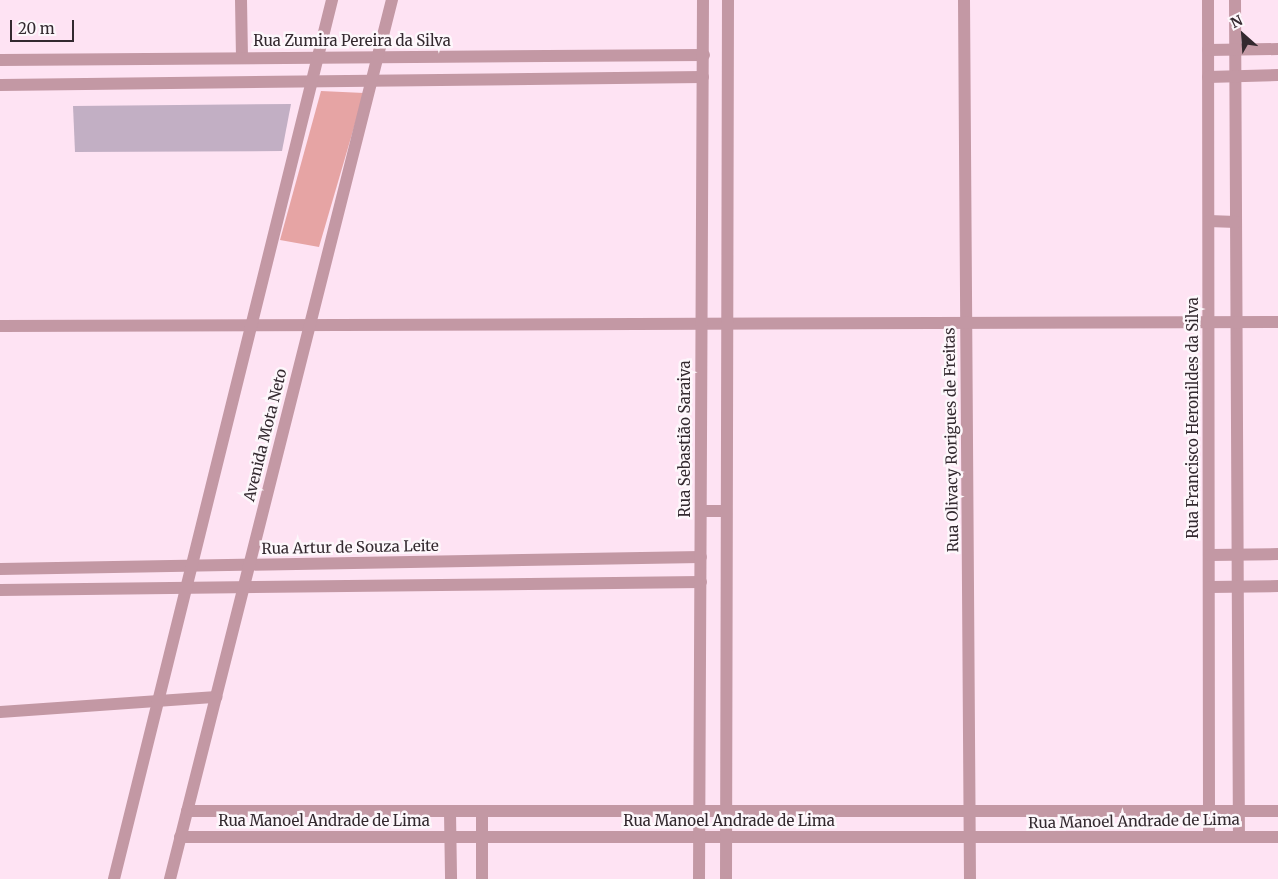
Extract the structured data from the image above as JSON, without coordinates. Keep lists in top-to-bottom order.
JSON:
{
  "streets": {
    "street": [
      "Rua Zumira Pereira da Silva",
      "Rua Francisco Heronildes da Silva",
      "Avenida Mota Neto",
      "Rua Sebastião Saraiva",
      "Rua Olivacy Rorigues de Freitas",
      "Rua Artur de Souza Leite",
      "Rua Manoel Andrade de Lima"
    ]
  },
  "crossings": [
    ["Rua Zumira Pereira da Silva", "Avenida Mota Neto"],
    ["Rua Zumira Pereira da Silva", "Rua Sebastião Saraiva"],
    ["Rua Francisco Heronildes da Silva", "Rua Manoel Andrade de Lima"],
    ["Avenida Mota Neto", "Rua Artur de Souza Leite"],
    ["Avenida Mota Neto", "Rua Manoel Andrade de Lima"],
    ["Rua Sebastião Saraiva", "Rua Artur de Souza Leite"],
    ["Rua Sebastião Saraiva", "Rua Manoel Andrade de Lima"],
    ["Rua Olivacy Rorigues de Freitas", "Rua Manoel Andrade de Lima"]
  ],
  "scale_bar": "20 m",
  "north": "top left"
}
